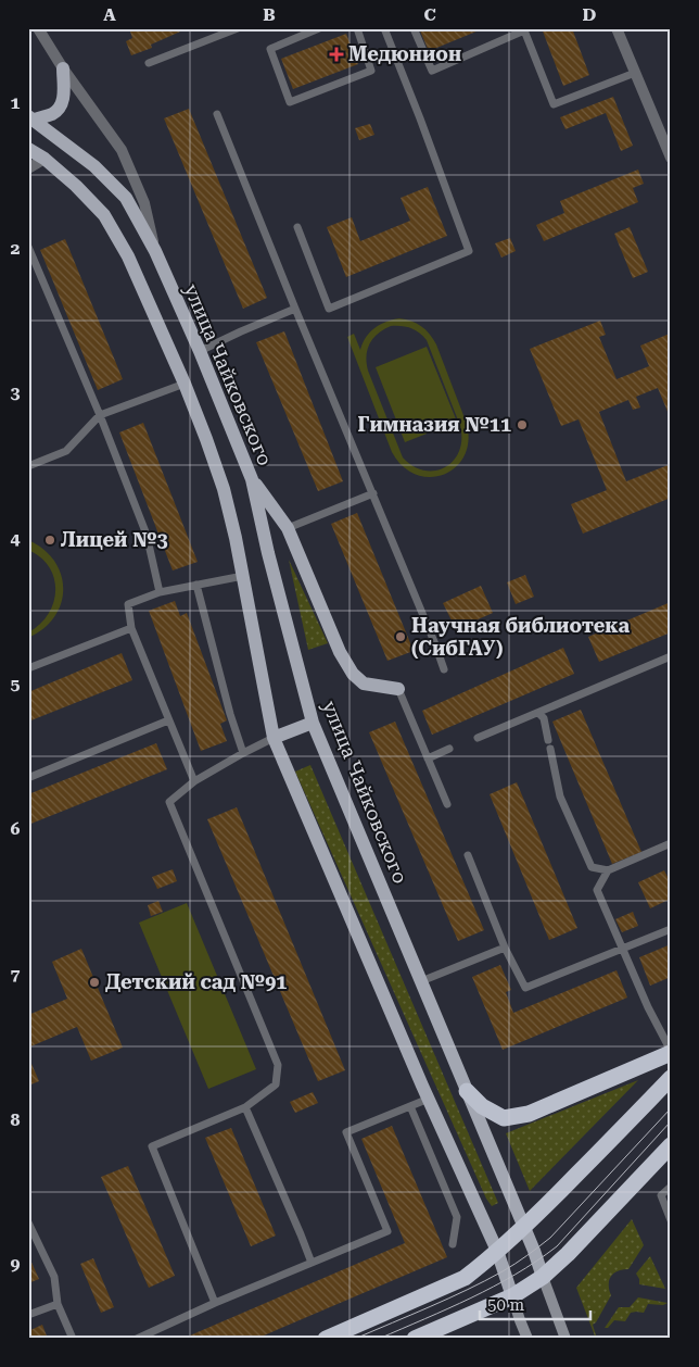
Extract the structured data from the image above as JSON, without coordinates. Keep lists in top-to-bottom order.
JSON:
{
  "streets": {
    "main road": ["улица Чайковского"]
  },
  "places": {
    "health": ["Медюнион"],
    "other": [
      "Гимназия №11",
      "Лицей №3",
      "Научная библиотека (СибГАУ)",
      "Детский сад №91"
    ]
  },
  "scale_bar": "50 m",
  "grid": {
    "columns": [
      "A",
      "B",
      "C",
      "D"
    ],
    "rows": [
      "1",
      "2",
      "3",
      "4",
      "5",
      "6",
      "7",
      "8",
      "9"
    ]
  }
}
